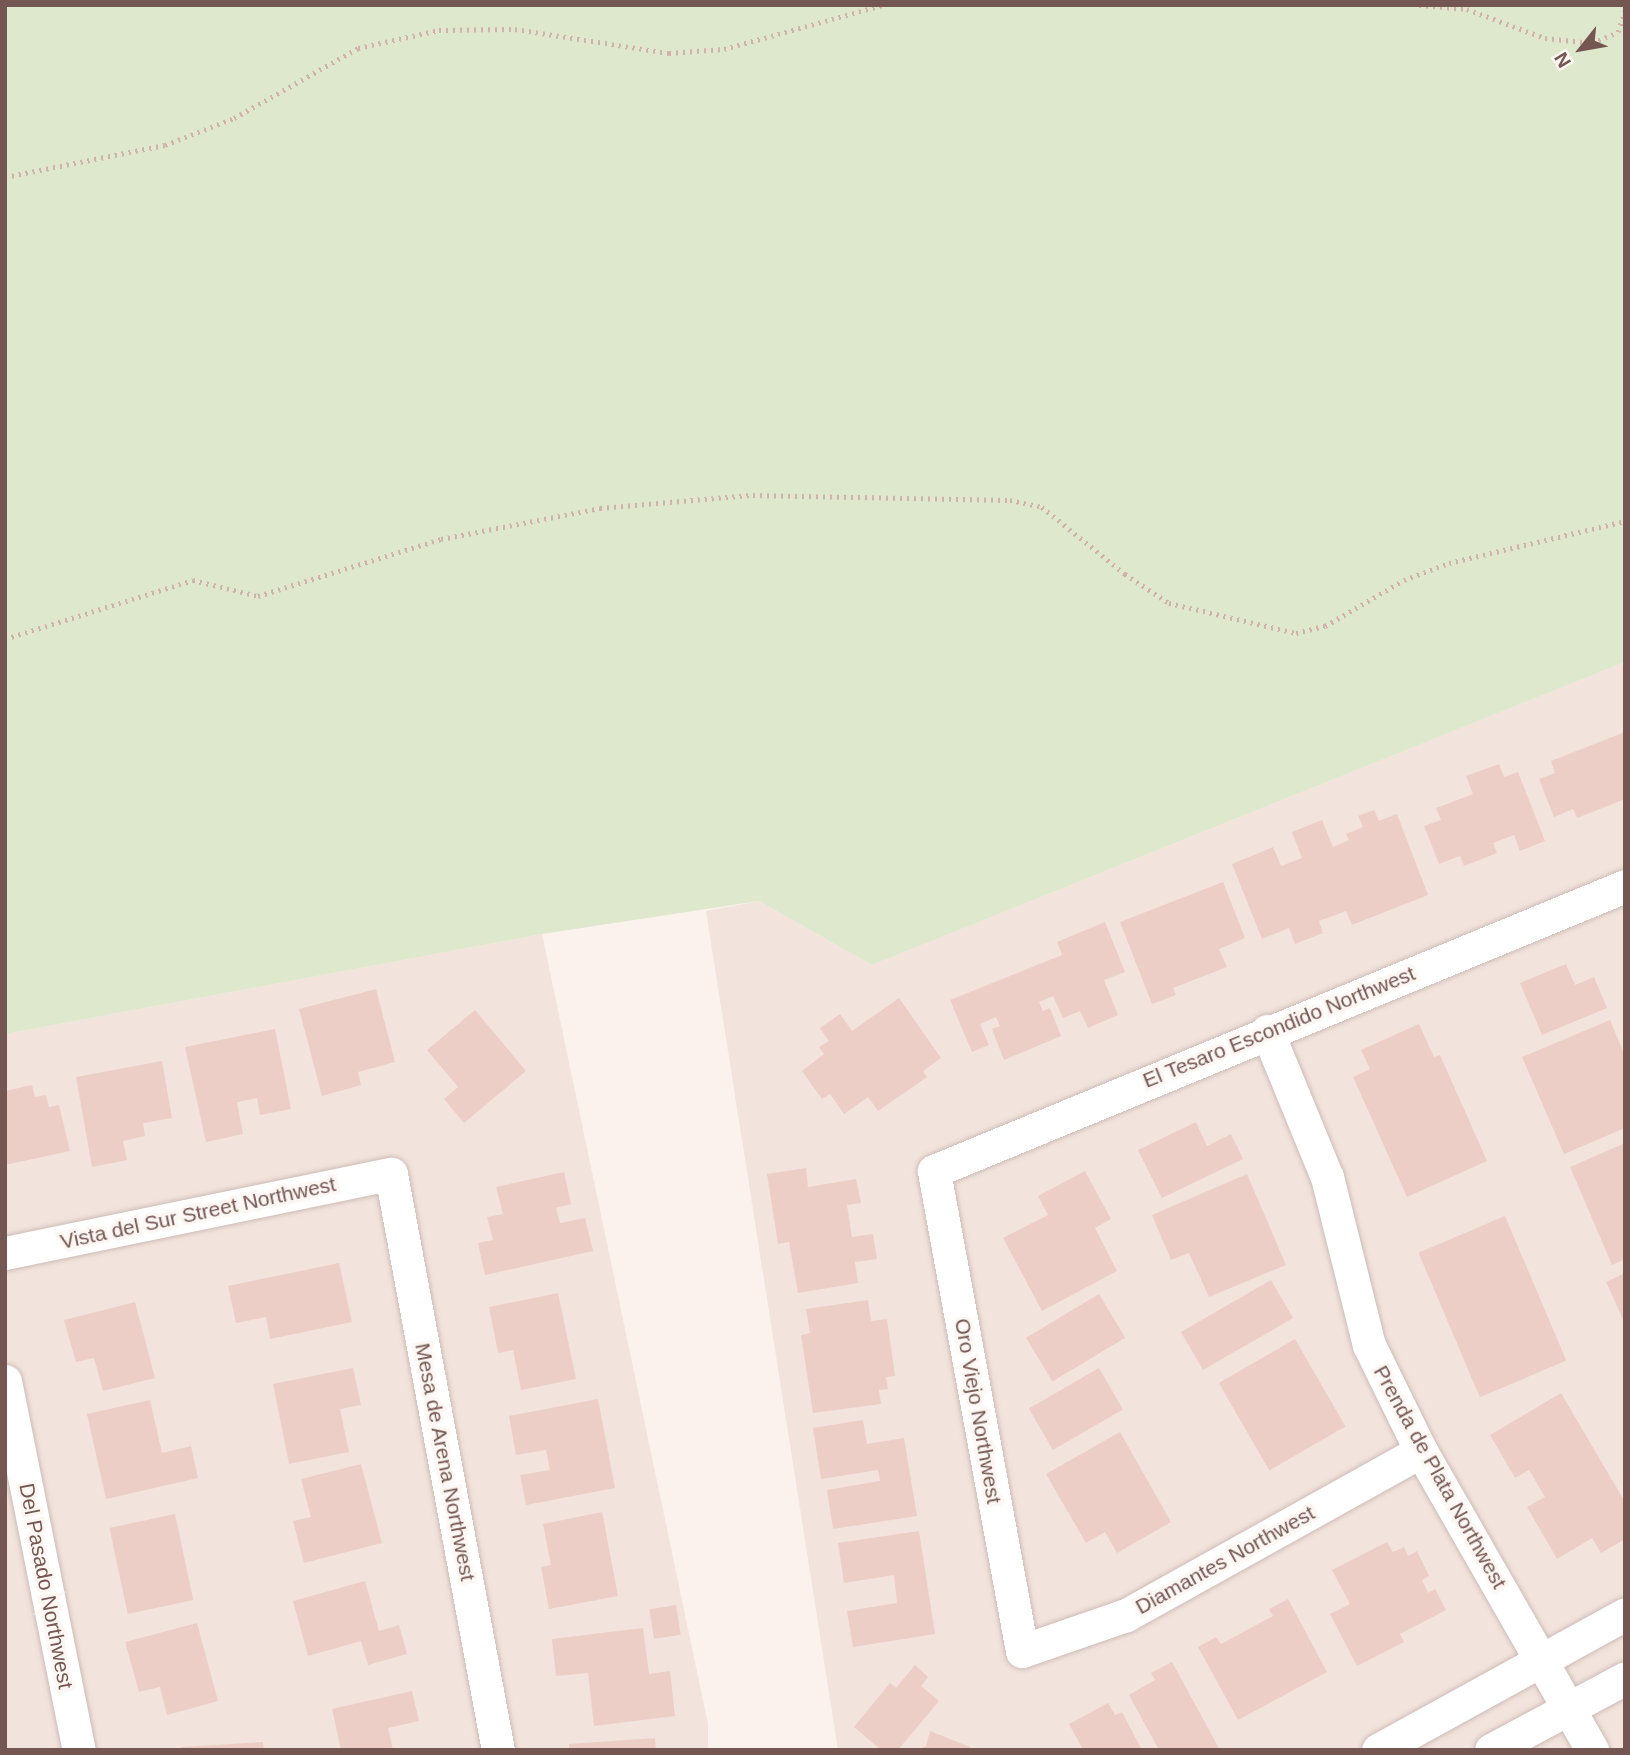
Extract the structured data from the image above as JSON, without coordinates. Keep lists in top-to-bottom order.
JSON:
{
  "streets": {
    "street": [
      "El Tesaro Escondido Northwest",
      "Vista del Sur Street Northwest",
      "Oro Viejo Northwest",
      "Mesa de Arena Northwest",
      "Prenda de Plata Northwest",
      "Diamantes Northwest",
      "Del Pasado Northwest"
    ]
  },
  "crossings": [
    ["El Tesaro Escondido Northwest", "Oro Viejo Northwest"],
    ["El Tesaro Escondido Northwest", "Prenda de Plata Northwest"],
    ["Vista del Sur Street Northwest", "Mesa de Arena Northwest"],
    ["Oro Viejo Northwest", "Diamantes Northwest"],
    ["Prenda de Plata Northwest", "Diamantes Northwest"]
  ],
  "north": "bottom left"
}
